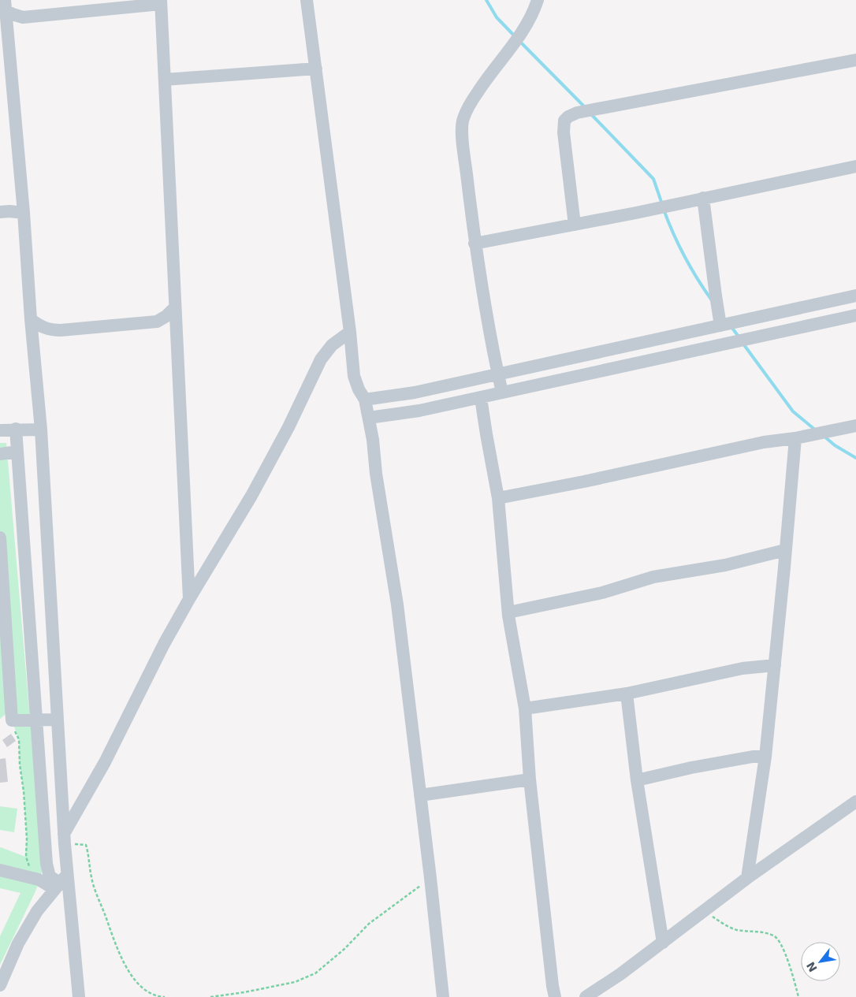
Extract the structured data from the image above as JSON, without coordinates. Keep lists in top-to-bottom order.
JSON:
{
  "north": "bottom left"
}
